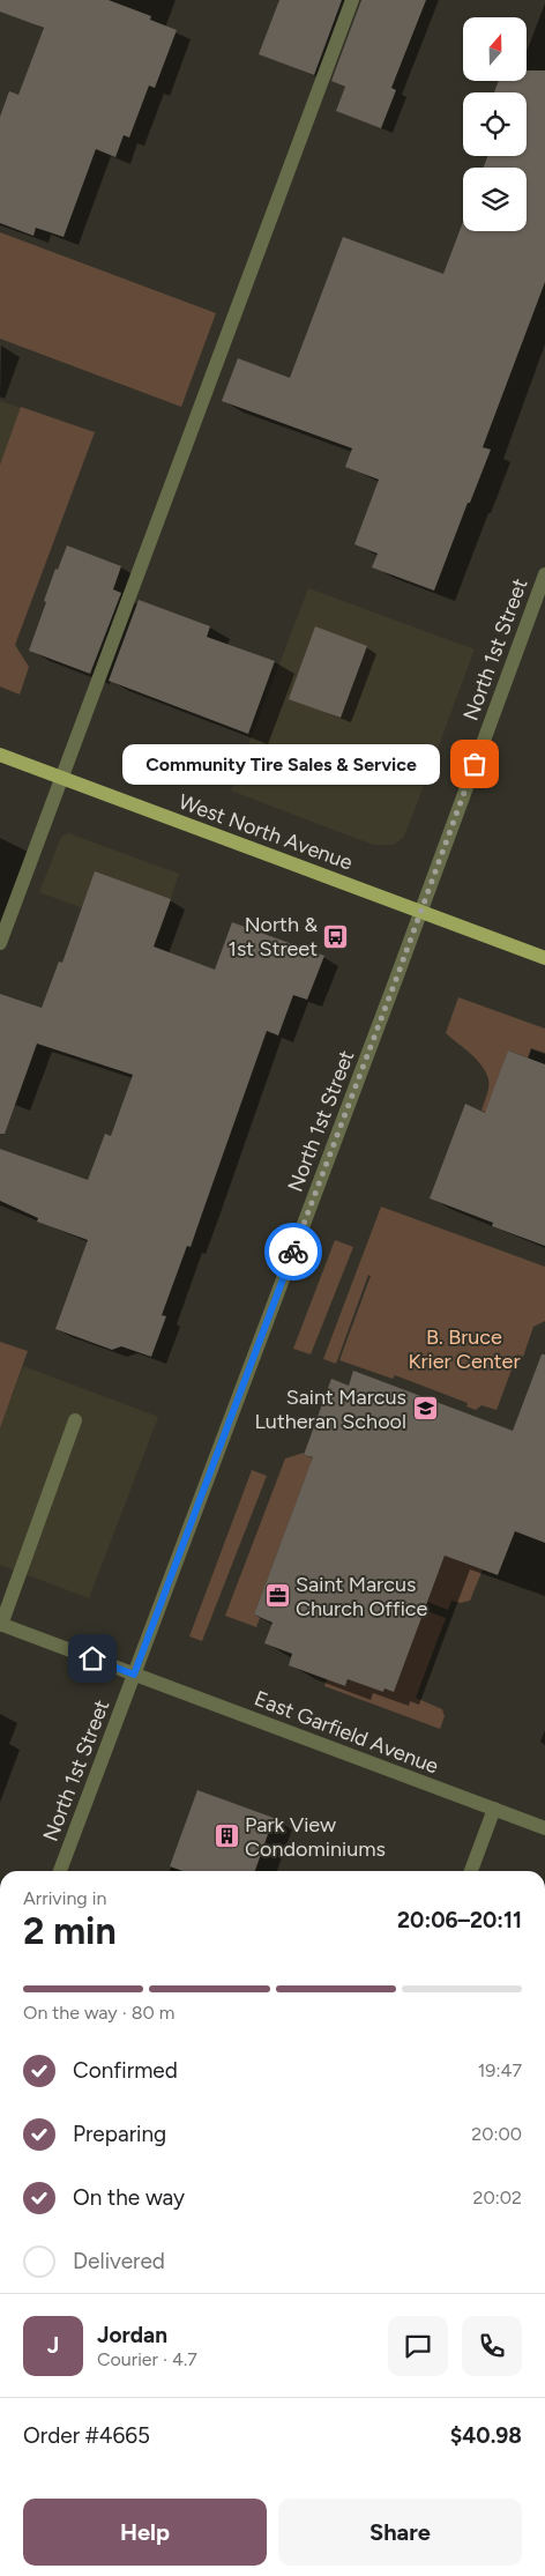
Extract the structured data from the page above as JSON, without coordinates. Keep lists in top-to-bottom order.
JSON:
{
  "streets": {
    "main road": ["West North Avenue"],
    "street": ["North 1st Street", "East Garfield Avenue"]
  },
  "crossings": [
    ["North 1st Street", "West North Avenue"],
    ["North 1st Street", "East Garfield Avenue"]
  ],
  "parks": ["B. Bruce Krier Center"],
  "places": {
    "other": ["Community Tire Sales & Service"],
    "bus stop": ["North & 1st Street"],
    "school or university": ["Saint Marcus Lutheran School"],
    "office": ["Saint Marcus Church Office"],
    "building": ["Park View Condominiums"]
  },
  "north": "top",
  "page": {
    "bubble": "Community Tire Sales & Service",
    "heading": ["2 min", "Arriving in", "20:06–20:11"],
    "panel": [
      "Jordan",
      "Courier · 4.7",
      "Order #4665",
      "$40.98"
    ],
    "bar": "On the way · 80 m",
    "list": [
      ["Confirmed", "19:47"],
      ["Preparing", "20:00"],
      ["On the way", "20:02"],
      "Delivered"
    ],
    "round": "J",
    "buttons": ["Help", "Share"]
  }
}
